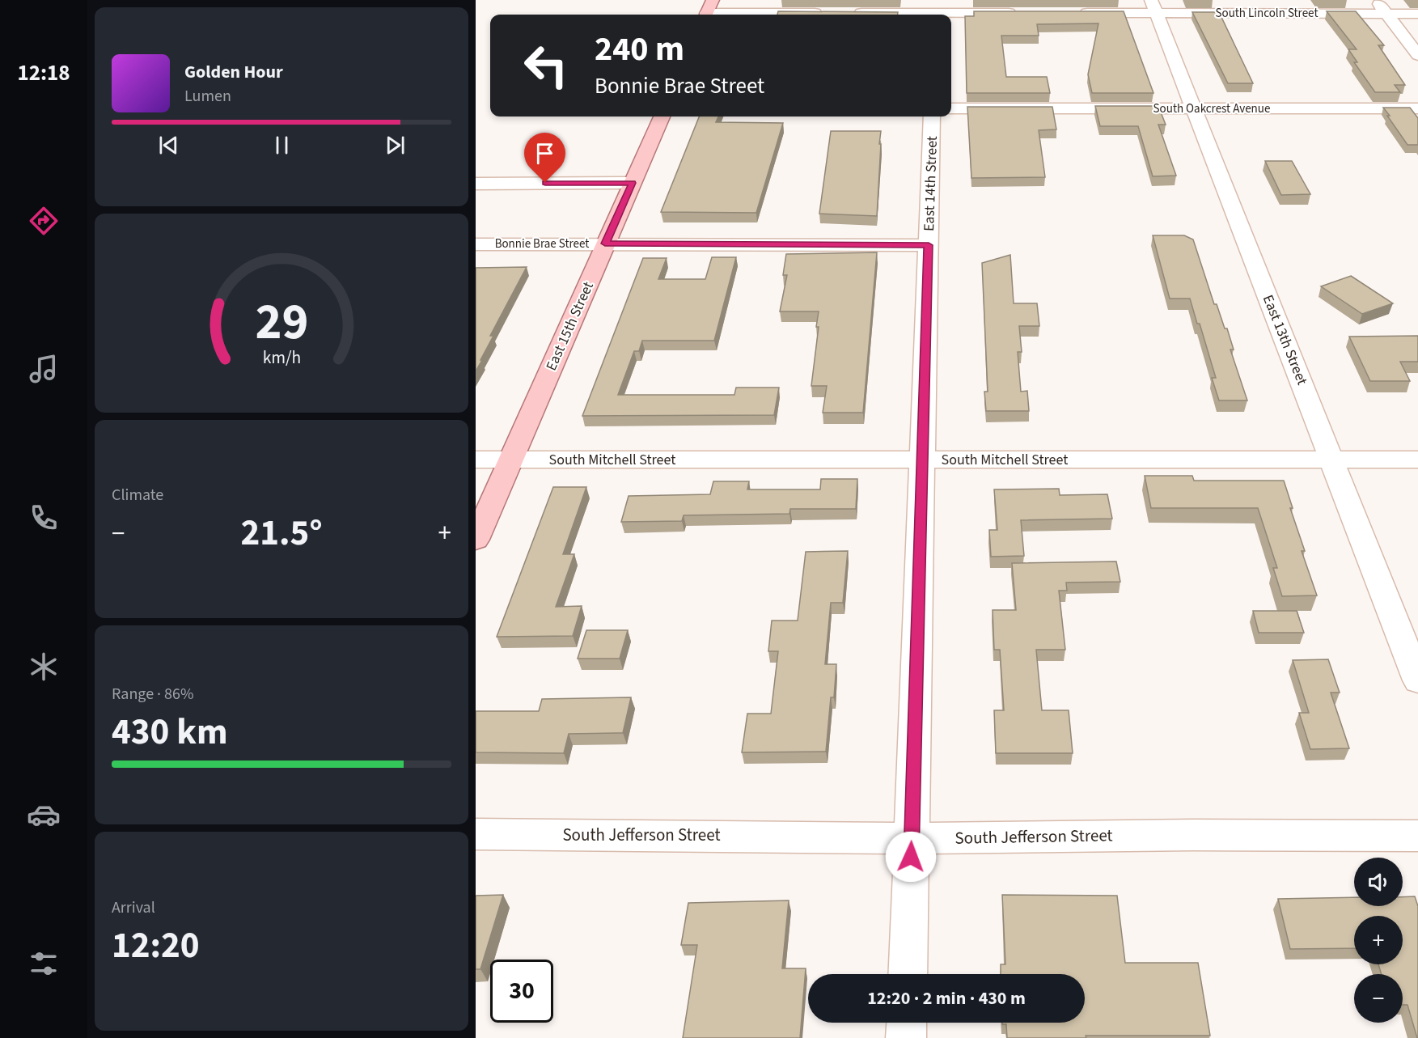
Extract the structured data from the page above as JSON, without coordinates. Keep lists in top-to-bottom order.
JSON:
{
  "streets": {
    "main road": ["East 15th Street"],
    "street": [
      "South Lincoln Street",
      "South Oakcrest Avenue",
      "East 14th Street",
      "Bonnie Brae Street",
      "East 13th Street",
      "South Mitchell Street",
      "South Jefferson Street"
    ]
  },
  "crossings": [
    ["South Lincoln Street", "East 13th Street"],
    ["South Oakcrest Avenue", "East 13th Street"],
    ["East 14th Street", "Bonnie Brae Street"],
    ["East 14th Street", "South Mitchell Street"],
    ["East 14th Street", "South Jefferson Street"],
    ["Bonnie Brae Street", "East 15th Street"],
    ["East 15th Street", "South Mitchell Street"],
    ["East 13th Street", "South Mitchell Street"]
  ],
  "page": {
    "tabs": "12:18",
    "turn": ["240 m", "Bonnie Brae Street"],
    "song": ["Golden Hour", "Lumen"],
    "tile": [
      "Climate",
      ["Range · 86%", "430 km"],
      ["Arrival", "12:20"]
    ],
    "heat": ["−", "21.5°", "+"],
    "map_buttons": ["+", "−"],
    "limit": "30",
    "trip": "12:20 · 2 min · 430 m",
    "gauge": ["29", "km/h"]
  }
}
